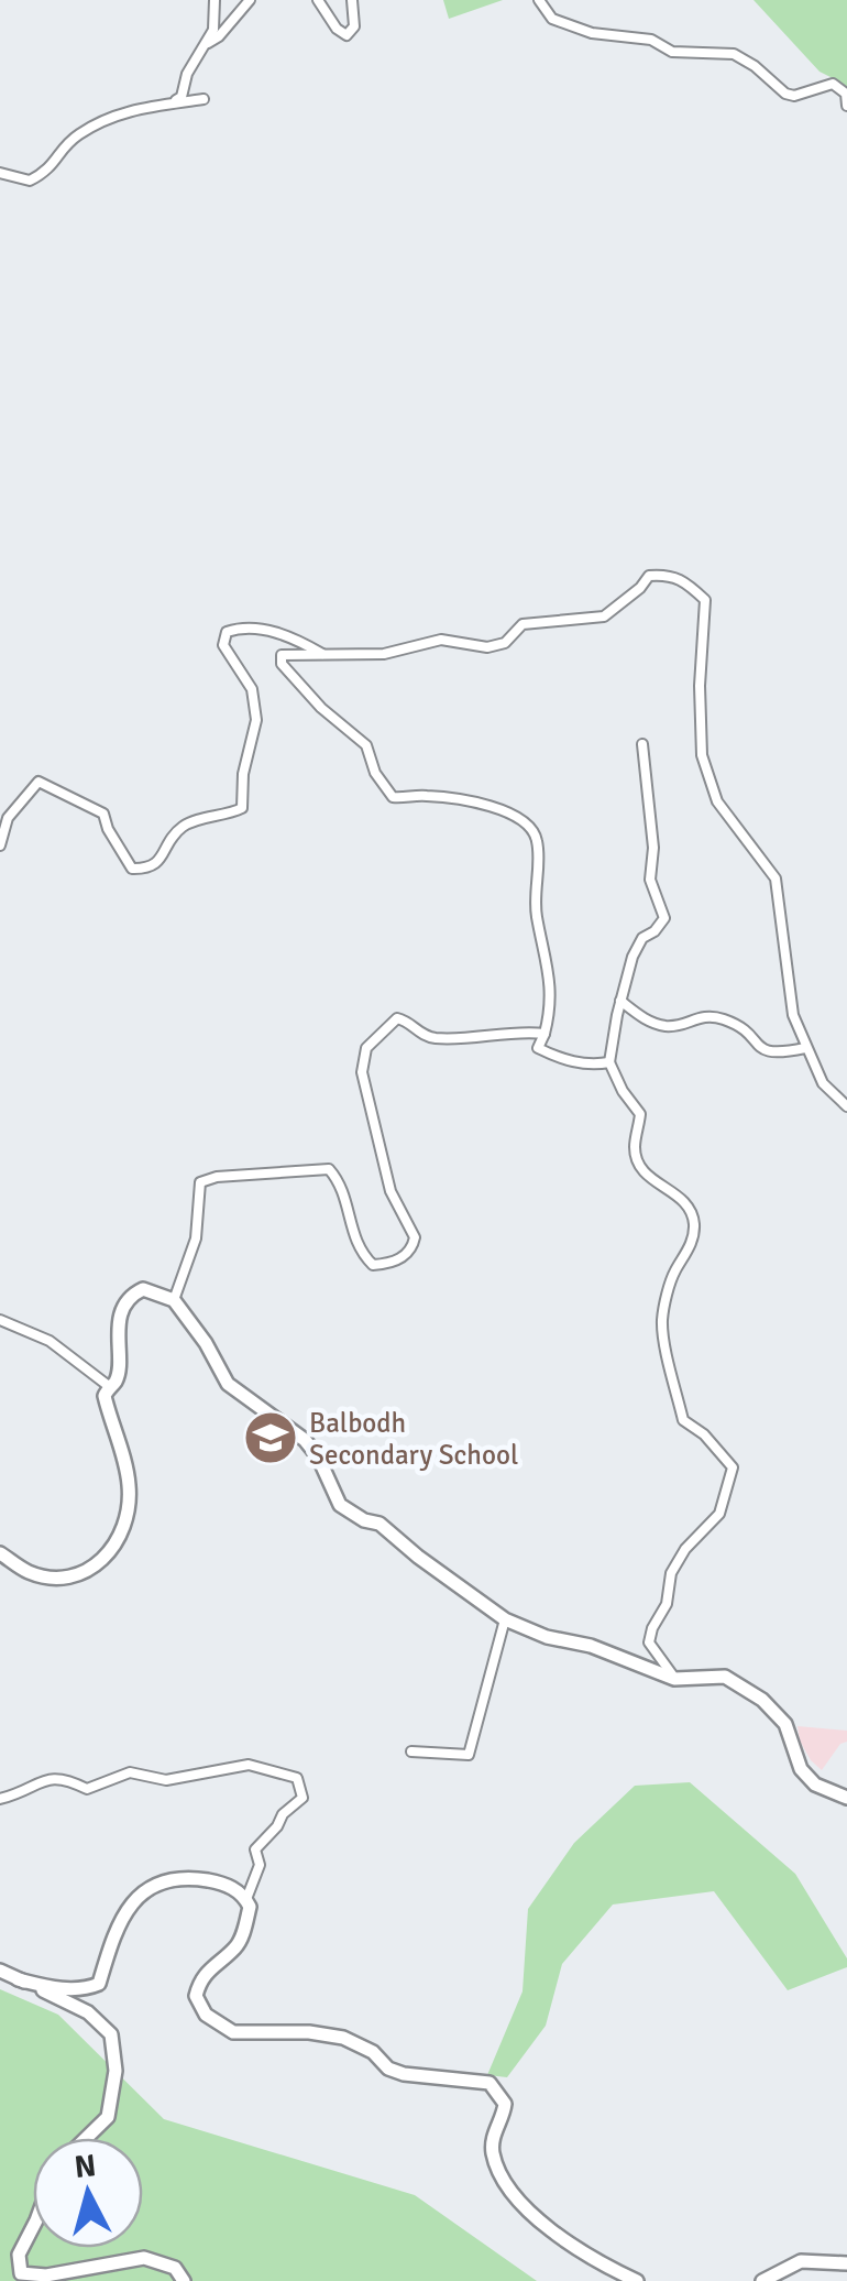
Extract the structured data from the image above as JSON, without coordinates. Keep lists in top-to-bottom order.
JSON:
{
  "places": {
    "school or university": ["Balbodh Secondary School"]
  },
  "north": "top"
}
